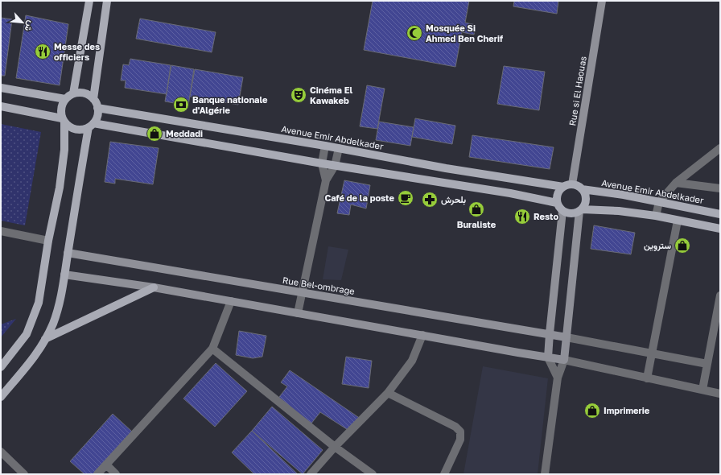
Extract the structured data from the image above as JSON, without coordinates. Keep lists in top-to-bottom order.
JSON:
{
  "streets": {
    "main road": ["Avenue Emir Abdelkader"],
    "street": ["Rue si El Haouas", "Rue Bel-ombrage"]
  },
  "crossings": [
    ["Rue si El Haouas", "Avenue Emir Abdelkader"]
  ],
  "places": {
    "mosque": ["Mosquée Si Ahmed Ben Cherif"],
    "restaurant": ["Messe des officiers", "Resto"],
    "theatre": ["Cinéma El Kawakeb"],
    "bank": ["Banque nationale d'Algérie"],
    "shop": [
      "Meddadi",
      "Buraliste",
      "ستروين",
      "Imprimerie"
    ],
    "cafe": ["Café de la poste"],
    "pharmacy": ["بلحرش"]
  },
  "north": "bottom right"
}
